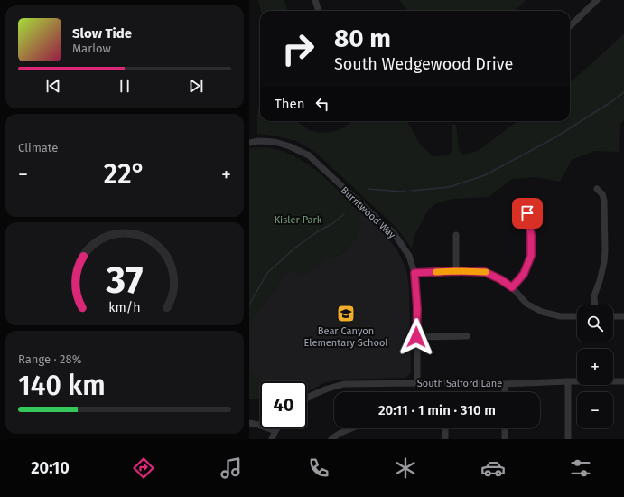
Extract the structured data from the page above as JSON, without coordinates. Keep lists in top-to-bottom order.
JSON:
{
  "streets": {
    "street": ["Burntwood Way", "South Salford Lane"]
  },
  "crossings": [
    ["Burntwood Way", "South Salford Lane"]
  ],
  "parks": ["Kisler Park"],
  "places": {
    "school or university": ["Bear Canyon Elementary School"]
  },
  "page": {
    "turn": ["80 m", "South Wedgewood Drive"],
    "song": ["Slow Tide", "Marlow"],
    "then": "Then",
    "tile": [
      "Climate",
      ["Range · 28%", "140 km"]
    ],
    "heat": ["−", "22°", "+"],
    "map_buttons": ["+", "−"],
    "limit": "40",
    "trip": "20:11 · 1 min · 310 m",
    "tabs": "20:10",
    "gauge": ["37", "km/h"]
  }
}
